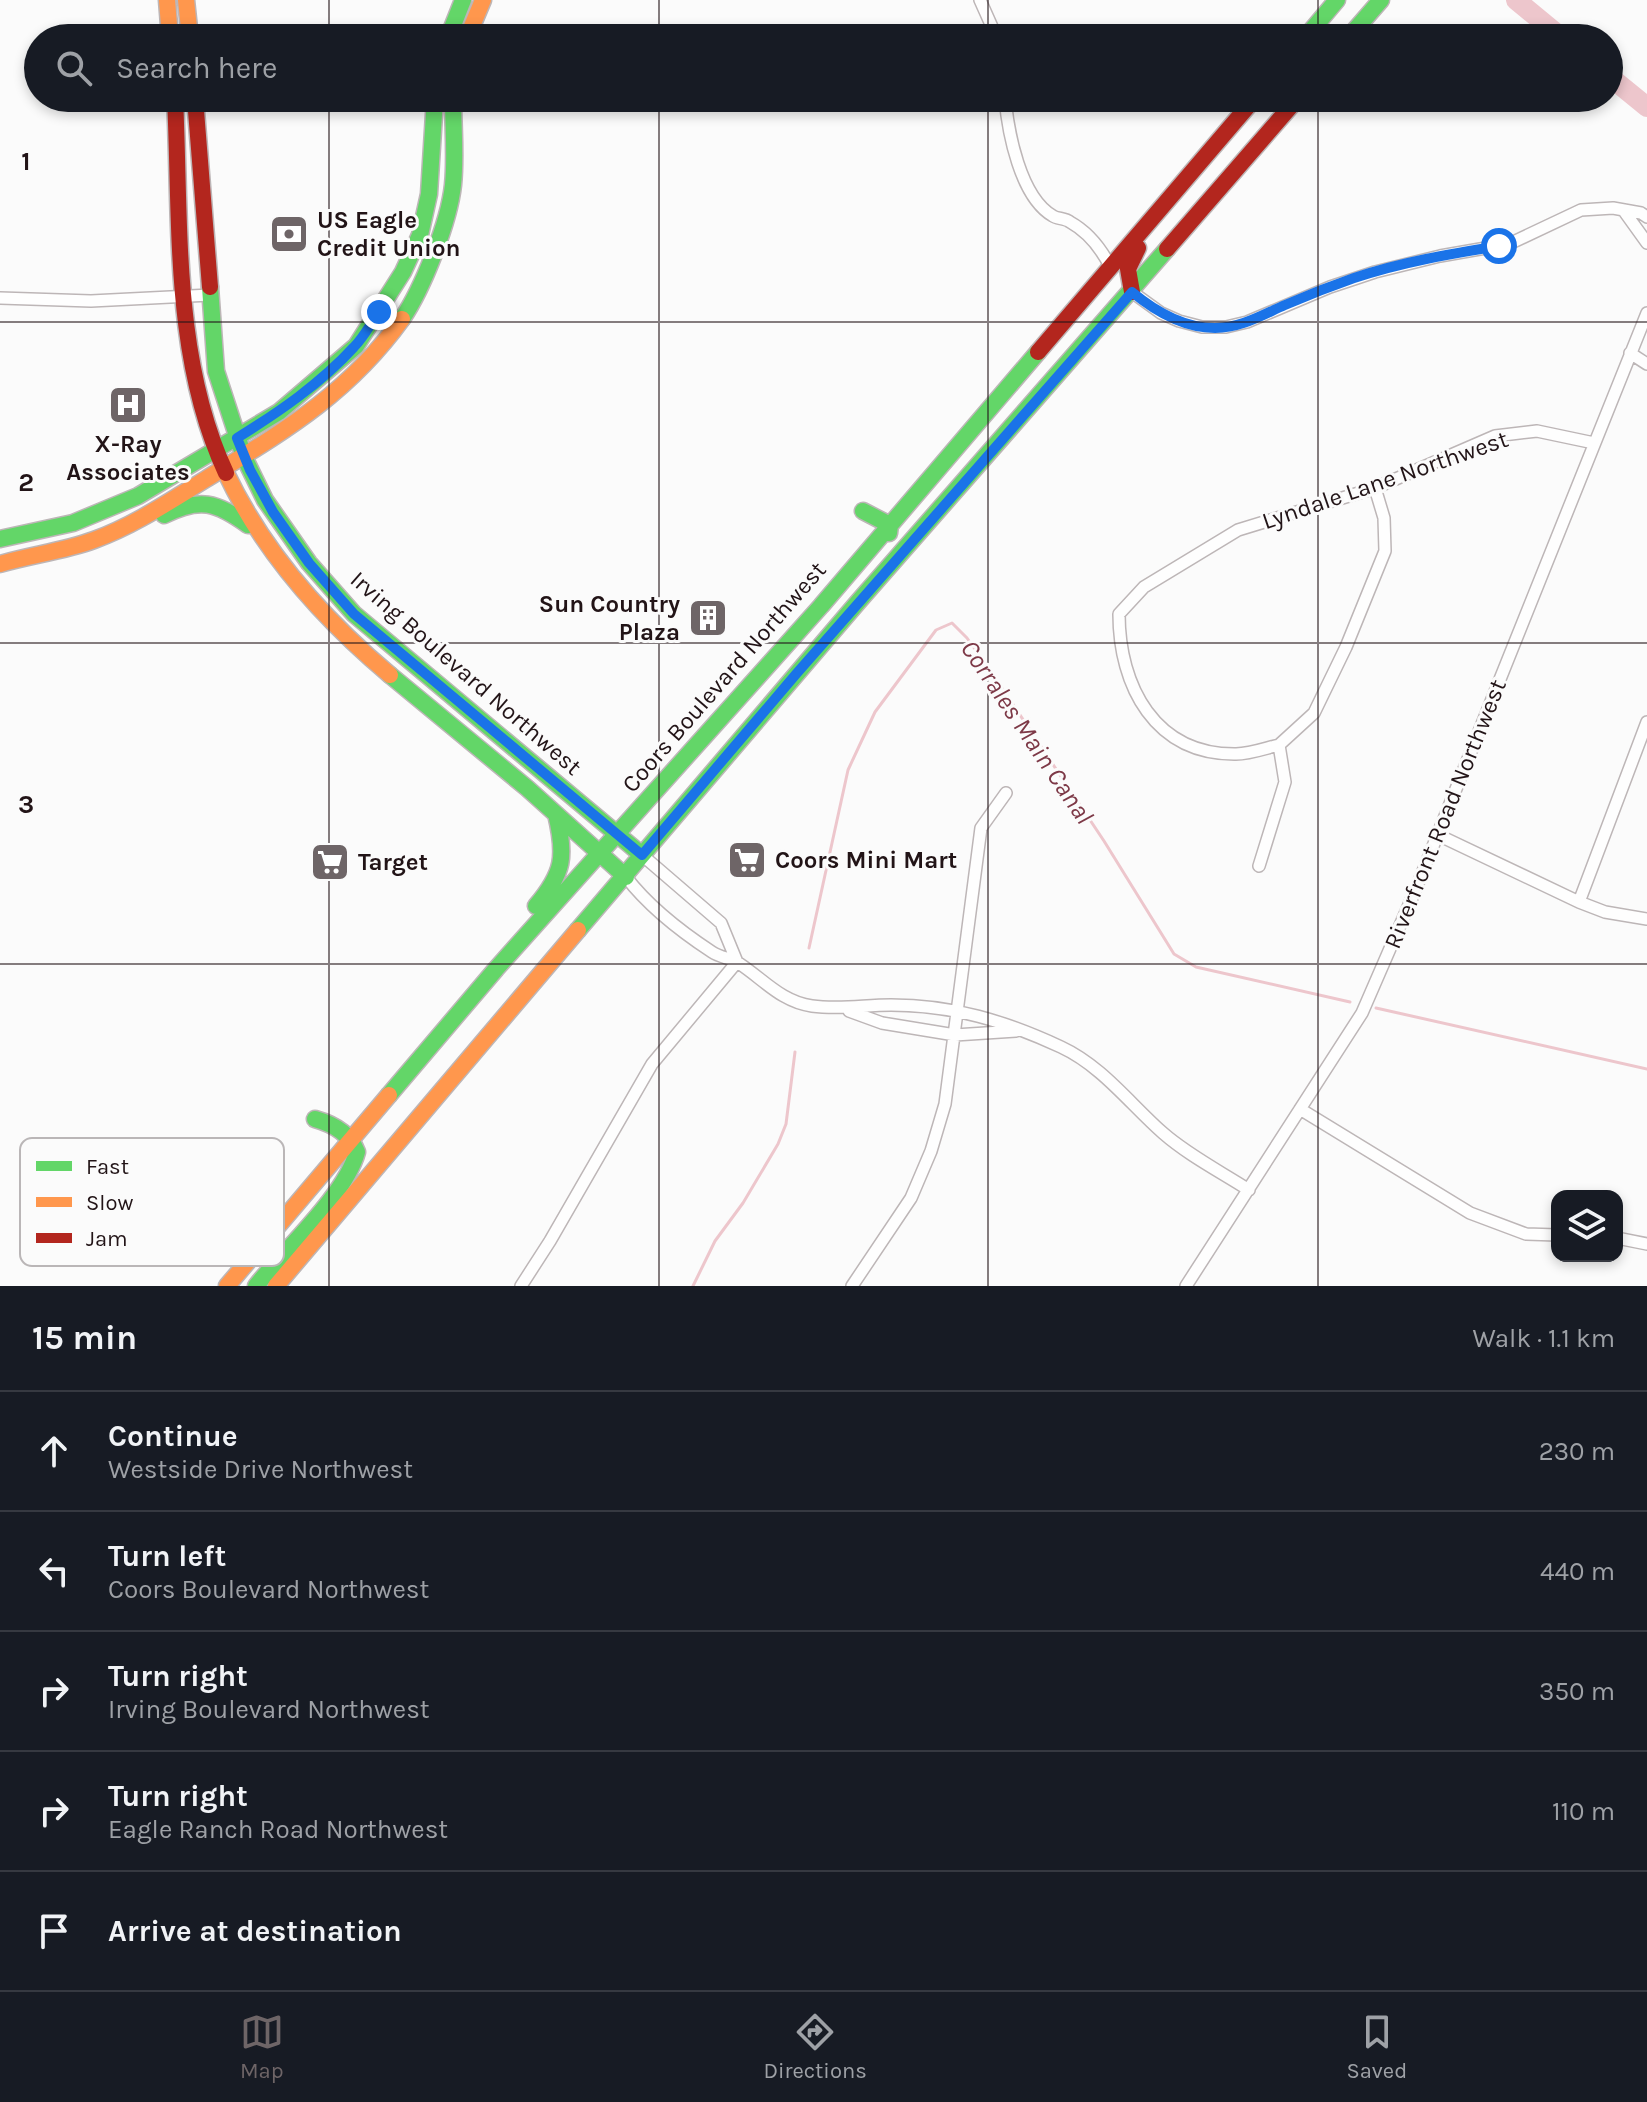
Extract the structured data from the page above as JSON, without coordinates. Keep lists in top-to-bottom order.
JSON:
{
  "streets": {
    "main road": ["Irving Boulevard Northwest", "Coors Boulevard Northwest"],
    "street": ["Lyndale Lane Northwest", "Riverfront Road Northwest"]
  },
  "crossings": [
    ["Lyndale Lane Northwest", "Riverfront Road Northwest"],
    ["Irving Boulevard Northwest", "Coors Boulevard Northwest"]
  ],
  "water": ["Corrales Main Canal"],
  "places": {
    "bank": ["US Eagle Credit Union"],
    "hospital": ["X-Ray Associates"],
    "building": ["Sun Country Plaza"],
    "supermarket": ["Coors Mini Mart", "Target"]
  },
  "legend": ["Fast", "Slow", "Jam"],
  "page": {
    "search": "Search here",
    "heading": ["15 min", "Walk · 1.1 km"],
    "list": [
      ["Continue", "Westside Drive Northwest", "230 m"],
      ["Turn left", "Coors Boulevard Northwest", "440 m"],
      ["Turn right", "Irving Boulevard Northwest", "350 m"],
      ["Turn right", "Eagle Ranch Road Northwest", "110 m"],
      "Arrive at destination"
    ],
    "nav": ["Map", "Directions", "Saved"]
  },
  "grid": {
    "rows": ["1", "2", "3"]
  }
}
